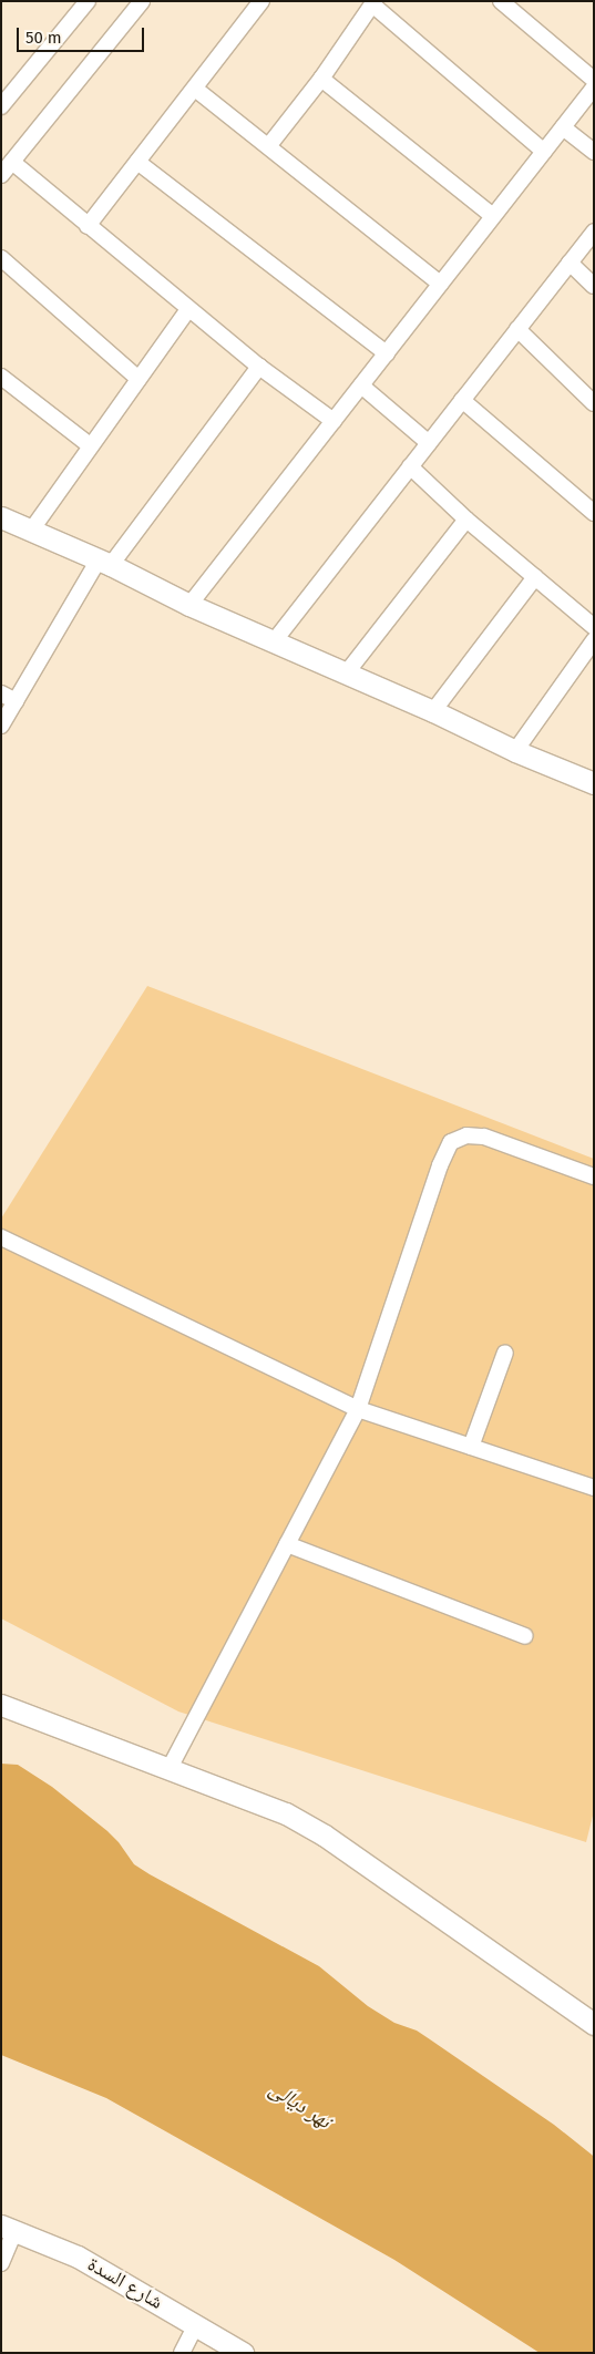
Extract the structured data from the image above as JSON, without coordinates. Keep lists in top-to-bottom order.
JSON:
{
  "streets": {
    "street": ["شارع السدة"]
  },
  "water": ["نهر ديالى"],
  "scale_bar": "50 m"
}
